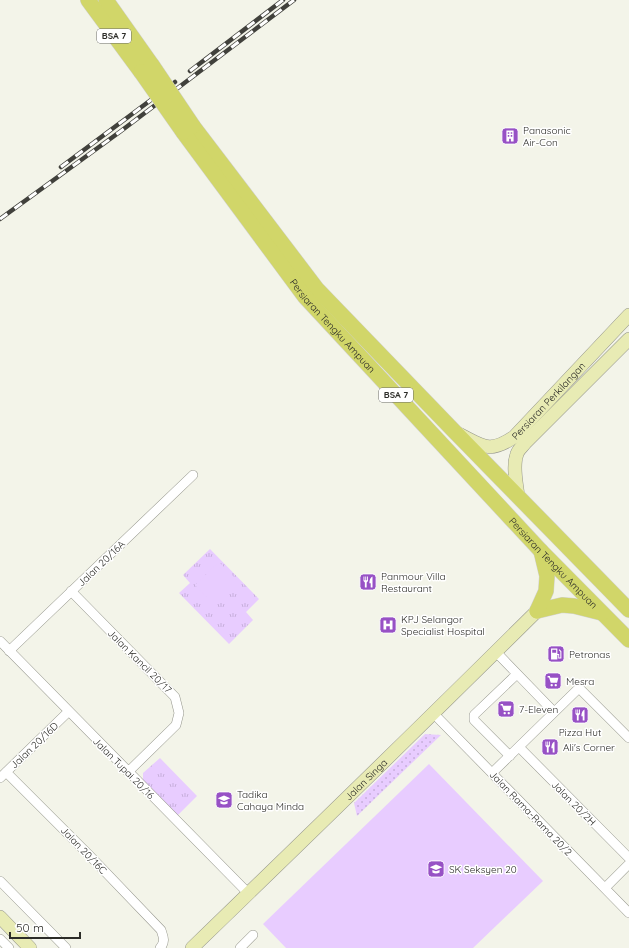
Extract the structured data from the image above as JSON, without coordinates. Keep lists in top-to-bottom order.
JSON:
{
  "streets": {
    "main road": ["BSA 7", "Persiaran Tengku Ampuan"],
    "street": [
      "Persiaran Perkilangan",
      "Jalan 20/16A",
      "Jalan Kancil 20/17",
      "Jalan 20/16D",
      "Jalan Tupai 20/16",
      "Jalan Singa",
      "Jalan 20/2H",
      "Jalan Rama-Rama 20/2",
      "Jalan 20/16C"
    ]
  },
  "crossings": [
    ["Persiaran Tengku Ampuan", "Persiaran Perkilangan"],
    ["Jalan 20/16A", "Jalan Kancil 20/17"],
    ["Jalan 20/16A", "Jalan Tupai 20/16"],
    ["Jalan Kancil 20/17", "Jalan Tupai 20/16"],
    ["Jalan 20/16D", "Jalan Tupai 20/16"],
    ["Jalan 20/16D", "Jalan 20/16C"],
    ["Jalan Tupai 20/16", "Jalan Singa"],
    ["Jalan Singa", "Jalan Rama-Rama 20/2"]
  ],
  "places": {
    "building": ["Panasonic Air-Con"],
    "restaurant": ["Panmour Villa Restaurant", "Pizza Hut", "Ali's Corner"],
    "hospital": ["KPJ Selangor Specialist Hospital"],
    "fuel station": ["Petronas"],
    "supermarket": ["Mesra", "7-Eleven"],
    "school or university": ["Tadika Cahaya Minda", "SK Seksyen 20"]
  },
  "scale_bar": "50 m"
}
